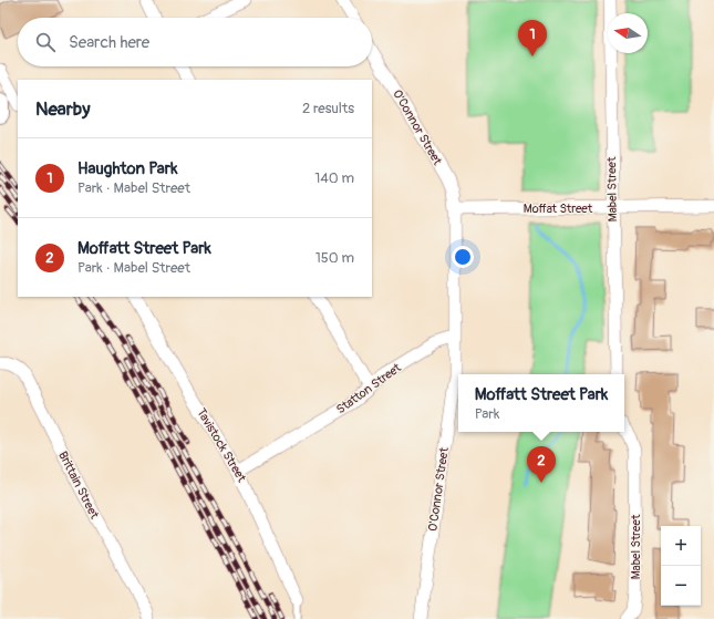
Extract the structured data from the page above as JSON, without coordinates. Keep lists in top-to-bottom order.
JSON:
{
  "streets": {
    "street": [
      "O'Connor Street",
      "Mabel Street",
      "Moffat Street",
      "Statton Street",
      "Tavistock Street",
      "Brittain Street"
    ]
  },
  "crossings": [
    ["O'Connor Street", "Moffat Street"],
    ["O'Connor Street", "Statton Street"],
    ["Mabel Street", "Moffat Street"],
    ["Statton Street", "Tavistock Street"]
  ],
  "north": "left",
  "page": {
    "search": "Search here",
    "pins": ["1", "2"],
    "heading": ["Nearby", "2 results"],
    "list": [
      {
        "mark": "1",
        "name": "Haughton Park",
        "note": "Park · Mabel Street",
        "value": "140 m"
      },
      {
        "mark": "2",
        "name": "Moffatt Street Park",
        "note": "Park · Mabel Street",
        "value": "150 m"
      }
    ],
    "popup": ["Moffatt Street Park", "Park"],
    "map_buttons": ["+", "−"]
  }
}
